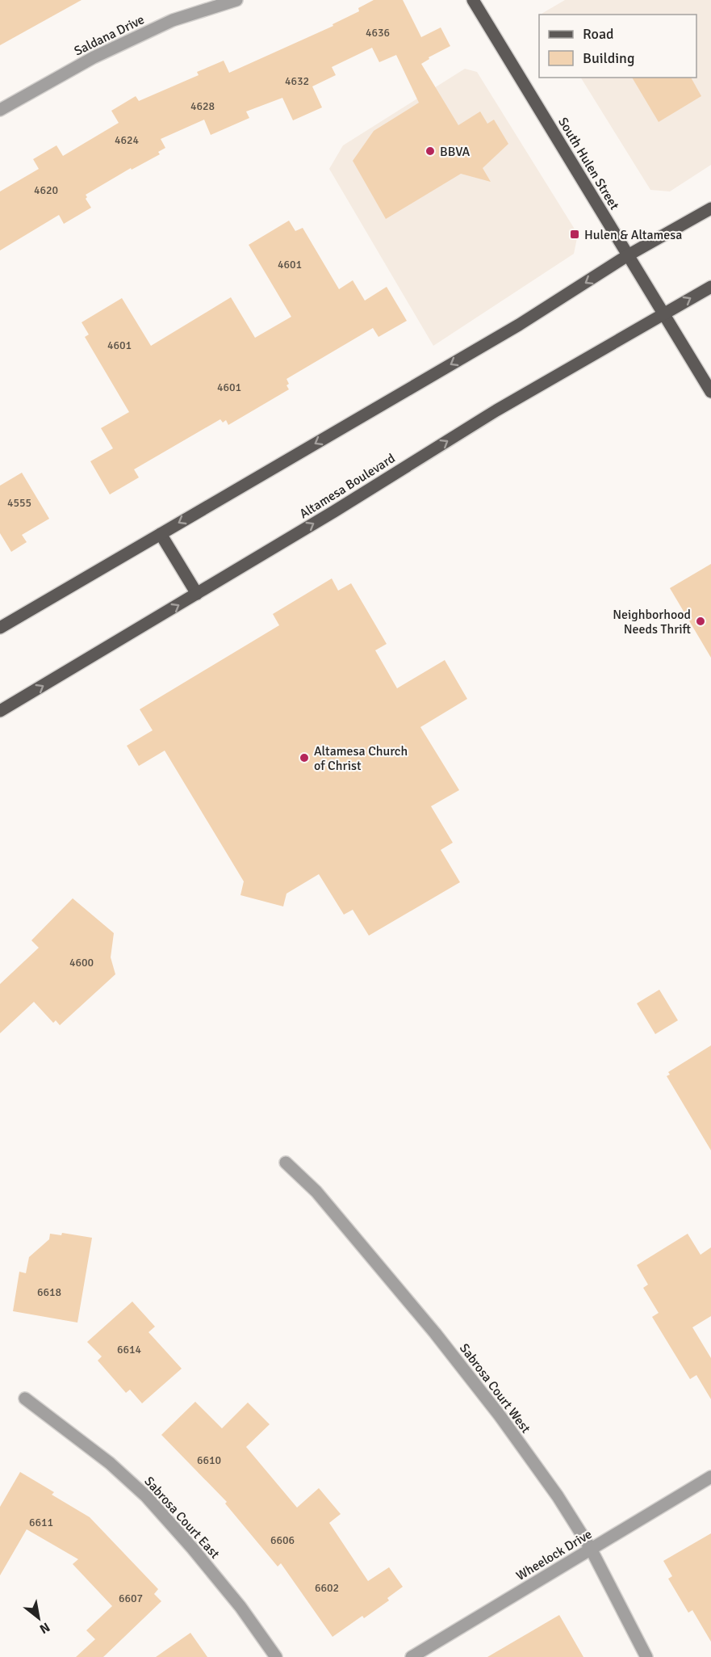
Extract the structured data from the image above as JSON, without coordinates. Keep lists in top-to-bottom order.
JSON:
{
  "streets": {
    "main road": ["South Hulen Street", "Altamesa Boulevard"],
    "street": [
      "Saldana Drive",
      "Sabrosa Court West",
      "Sabrosa Court East",
      "Wheelock Drive"
    ]
  },
  "crossings": [
    ["South Hulen Street", "Altamesa Boulevard"],
    ["Sabrosa Court West", "Wheelock Drive"]
  ],
  "places": {
    "other": ["BBVA", "Neighborhood Needs Thrift", "Altamesa Church of Christ"],
    "transit": ["Hulen & Altamesa"]
  },
  "house_numbers": [
    "4636",
    "4632",
    "4628",
    "4624",
    "4620",
    "4601",
    "4601",
    "4601",
    "4555",
    "4600",
    "6618",
    "6614",
    "6610",
    "6611",
    "6606",
    "6602",
    "6607"
  ],
  "legend": ["Road", "Building"],
  "north": "bottom right"
}
